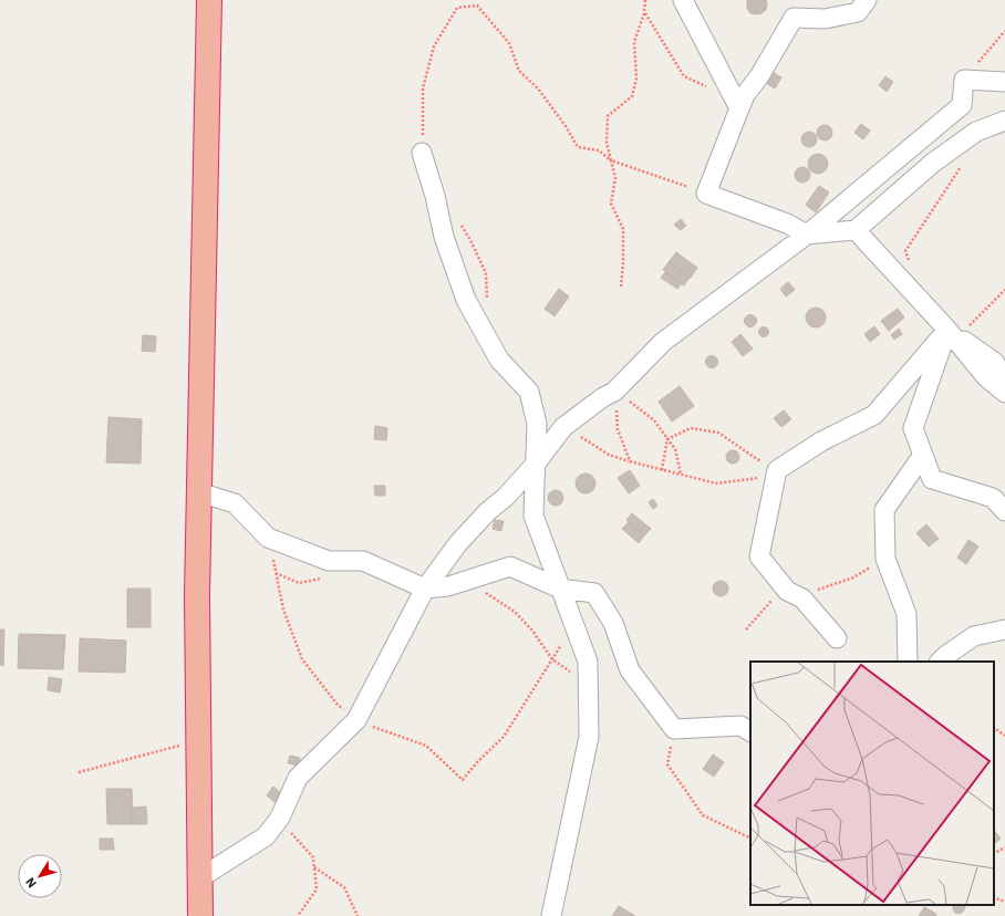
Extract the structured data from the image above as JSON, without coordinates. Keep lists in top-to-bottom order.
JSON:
{
  "north": "bottom left"
}
